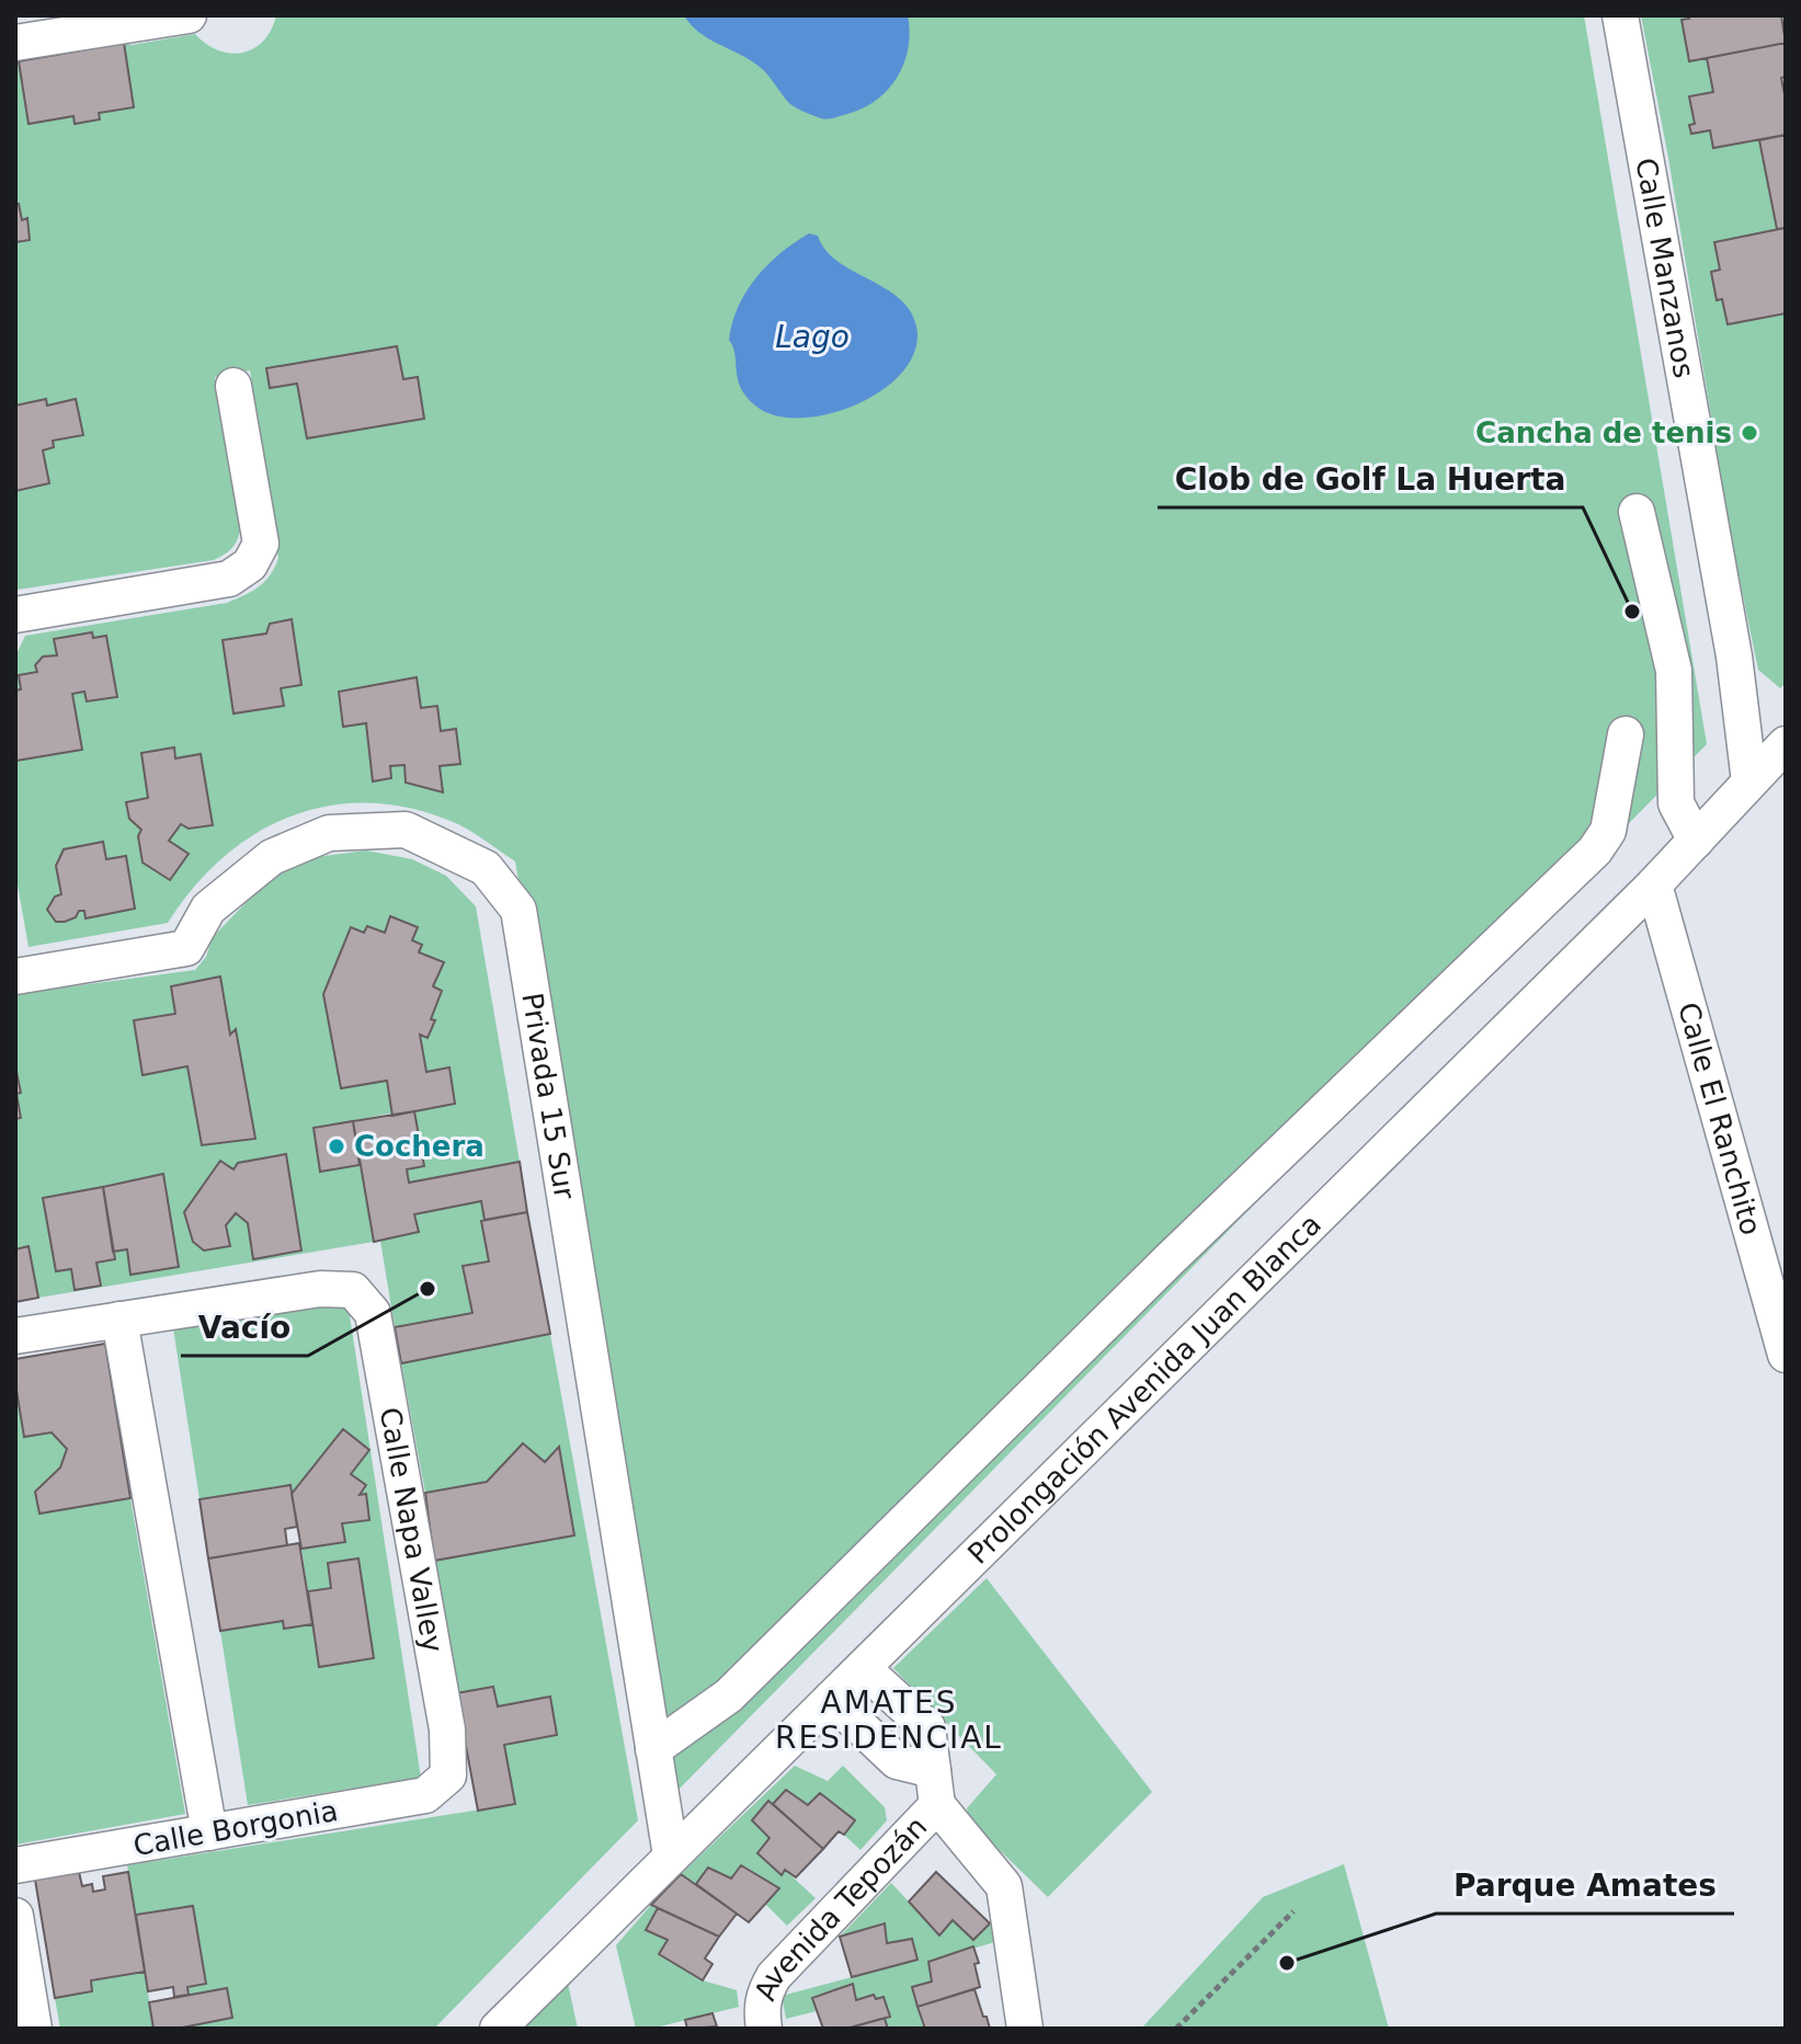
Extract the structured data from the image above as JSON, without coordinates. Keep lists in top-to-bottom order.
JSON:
{
  "streets": {
    "street": [
      "Calle Manzanos",
      "Privada 15 Sur",
      "Calle El Ranchito",
      "Prolongación Avenida Juan Blanca",
      "Calle Napa Valley",
      "Calle Borgonia",
      "Avenida Tepozán"
    ]
  },
  "crossings": [
    ["Calle Manzanos", "Prolongación Avenida Juan Blanca"],
    ["Privada 15 Sur", "Prolongación Avenida Juan Blanca"],
    ["Calle El Ranchito", "Prolongación Avenida Juan Blanca"],
    ["Prolongación Avenida Juan Blanca", "Avenida Tepozán"],
    ["Calle Napa Valley", "Calle Borgonia"]
  ],
  "districts": ["AMATES RESIDENCIAL"],
  "water": ["Lago"],
  "places": [
    "Cancha de tenis",
    "Clob de Golf La Huerta",
    "Cochera",
    "Vacío",
    "Parque Amates"
  ]
}
